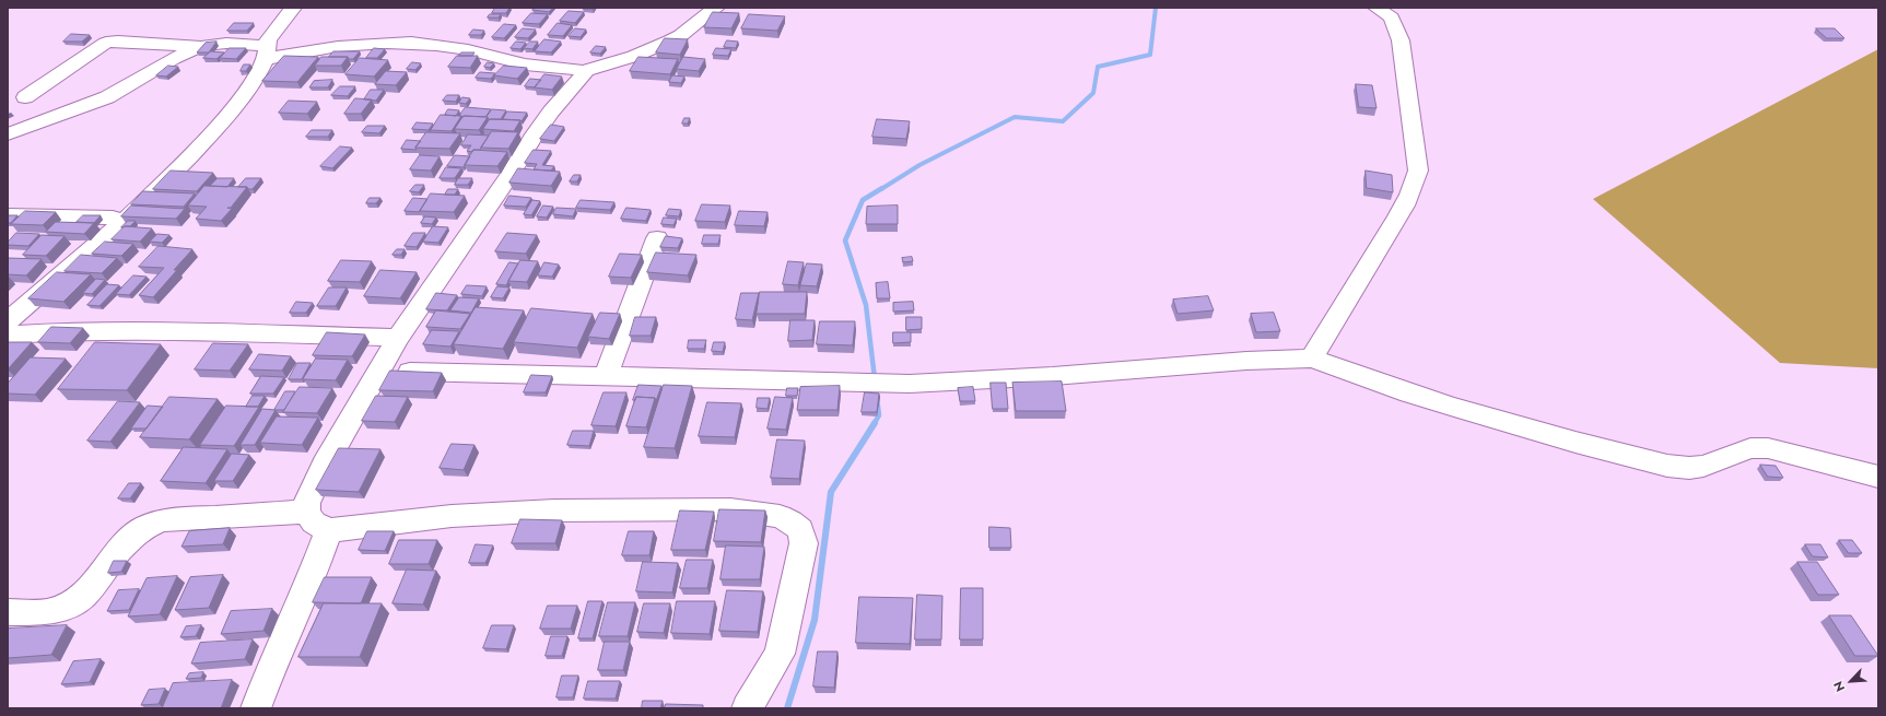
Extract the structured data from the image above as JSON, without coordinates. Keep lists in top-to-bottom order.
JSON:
{
  "north": "bottom left"
}
